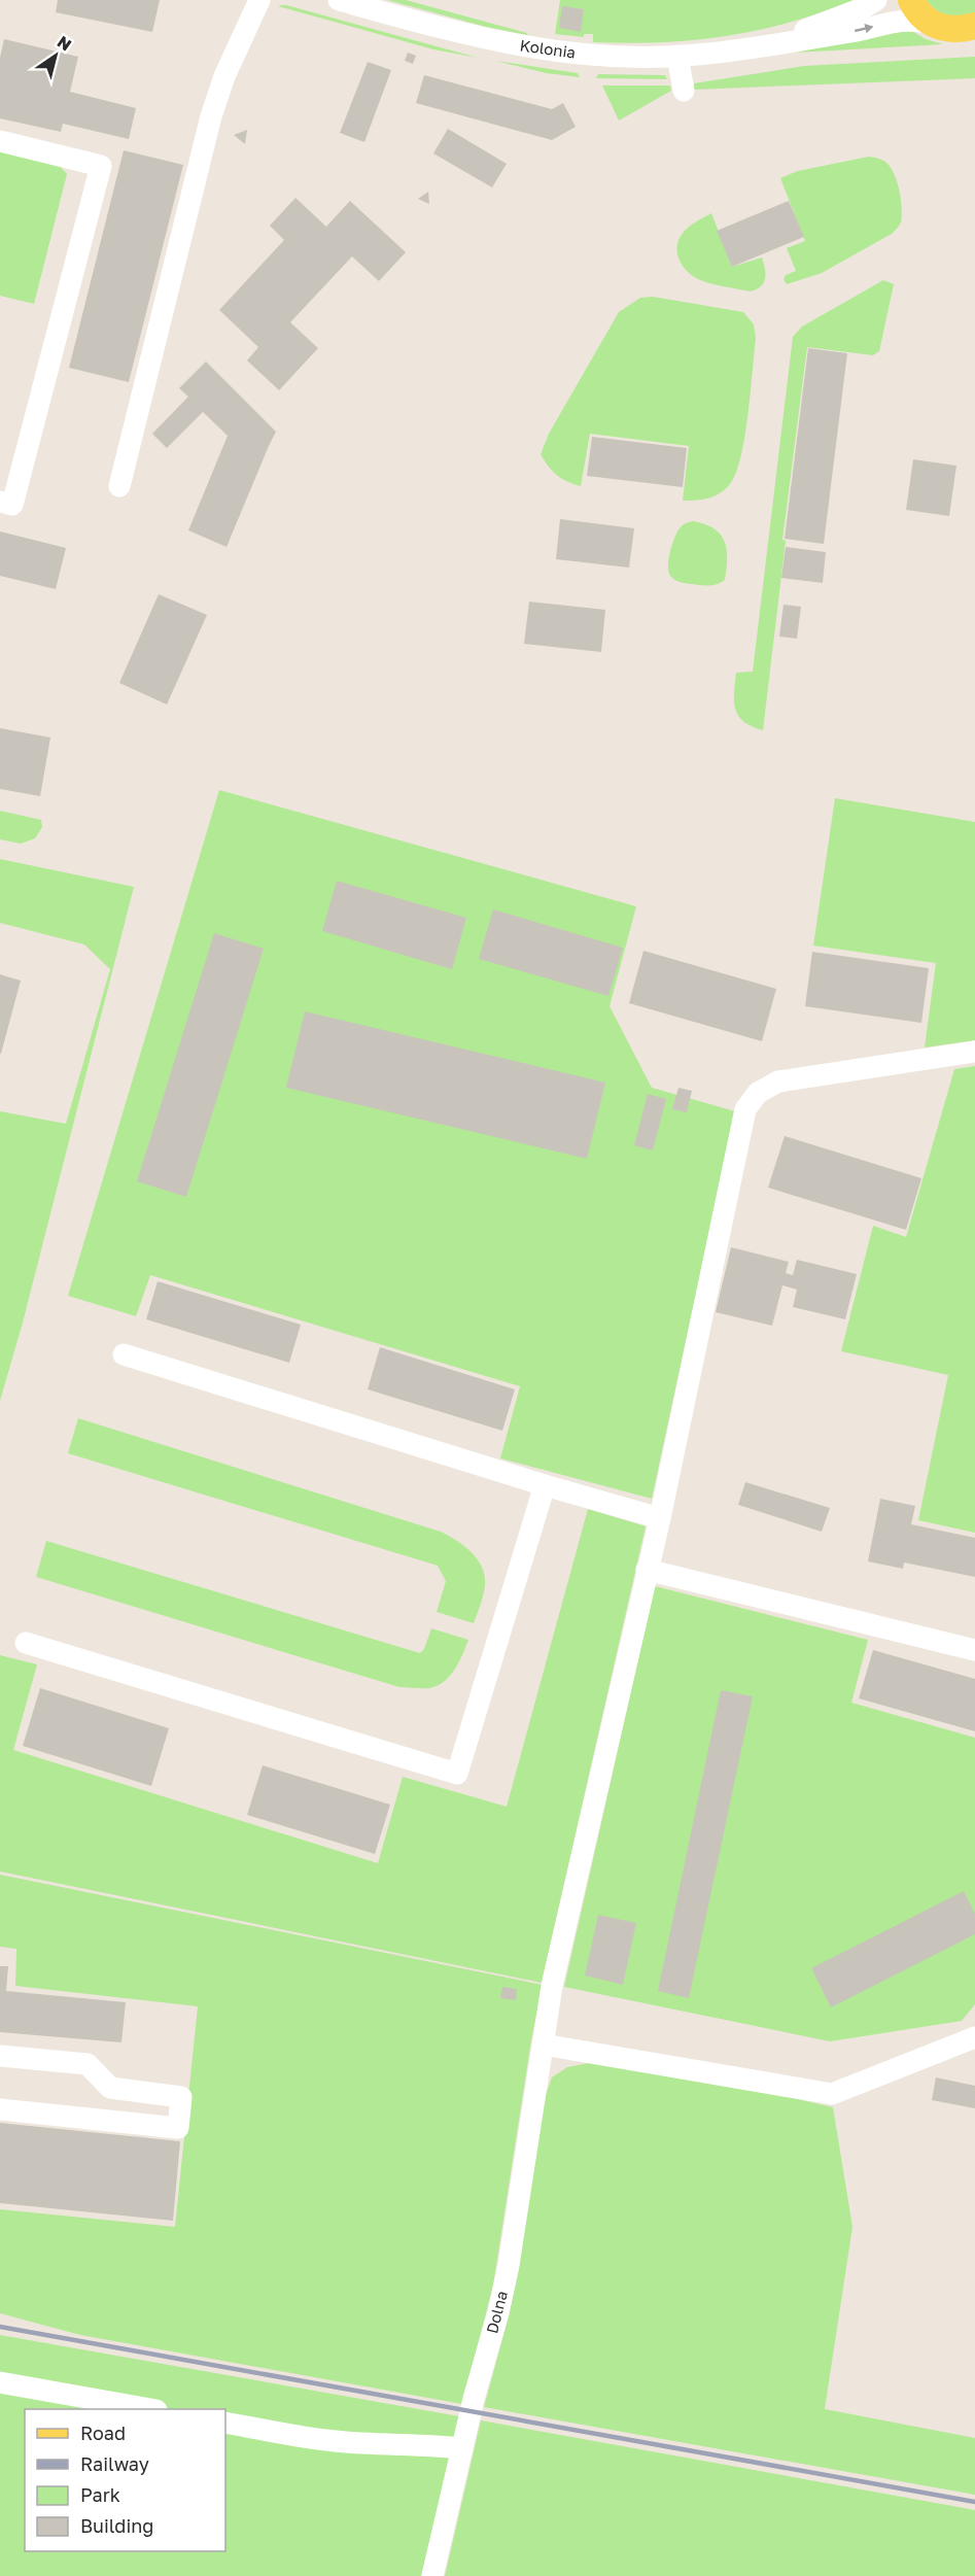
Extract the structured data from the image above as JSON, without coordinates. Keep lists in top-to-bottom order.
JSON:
{
  "streets": {
    "street": ["Kolonia", "Dolna"]
  },
  "legend": [
    "Road",
    "Railway",
    "Park",
    "Building"
  ],
  "north": "top right"
}
